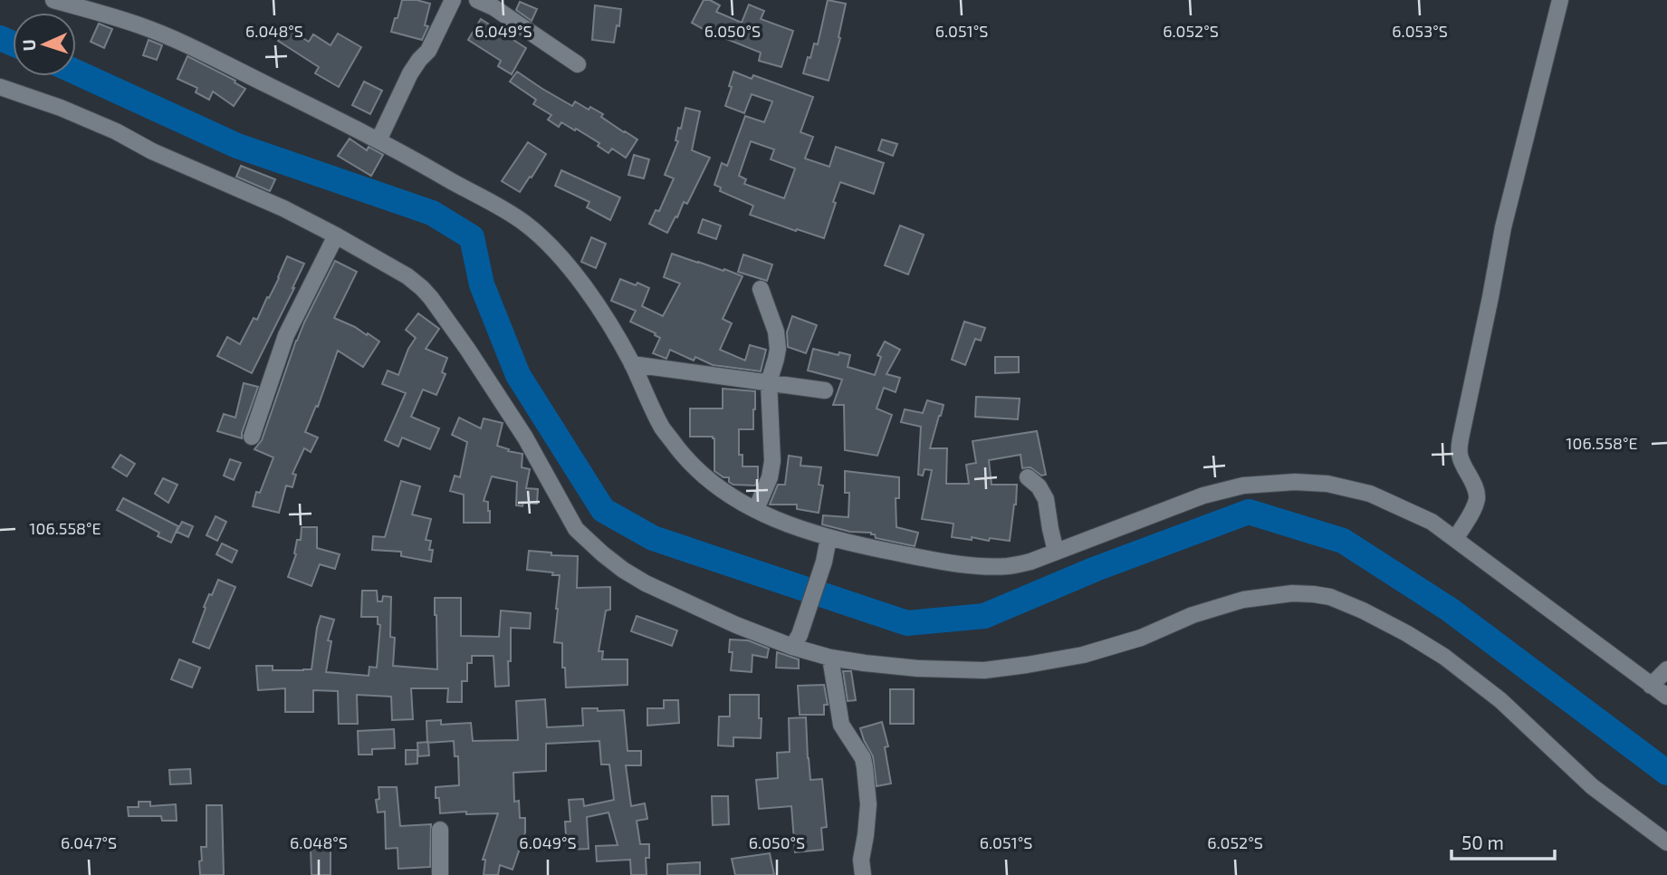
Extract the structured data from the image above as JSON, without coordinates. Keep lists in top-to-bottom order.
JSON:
{
  "scale_bar": "50 m",
  "north": "left",
  "coordinates": [
    "6.048°S",
    "6.049°S",
    "6.050°S",
    "6.051°S",
    "6.052°S",
    "6.053°S",
    "106.558°E",
    "6.047°S"
  ]
}
